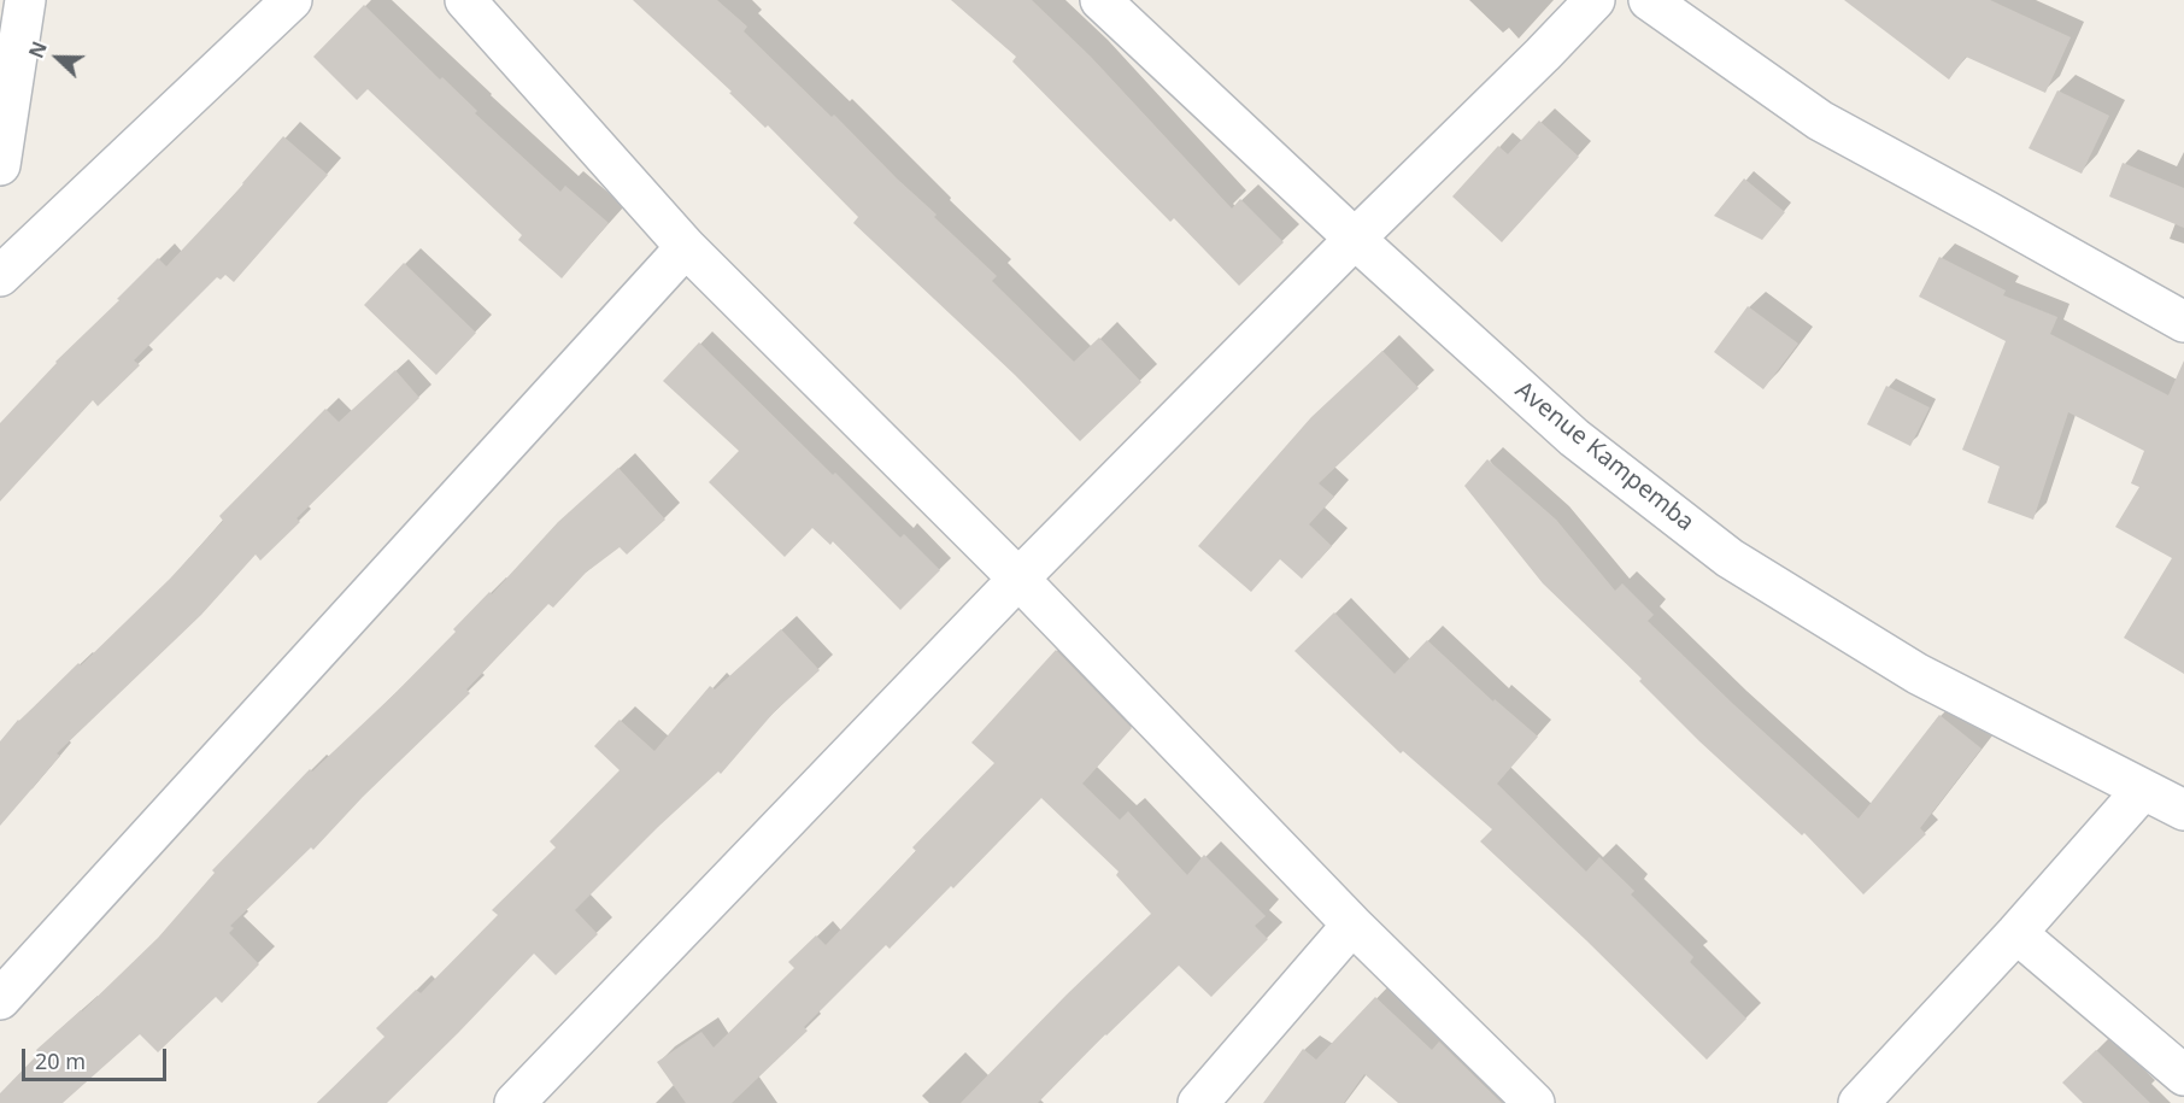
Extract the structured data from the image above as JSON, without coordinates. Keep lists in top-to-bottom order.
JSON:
{
  "streets": {
    "street": ["Avenue Kampemba"]
  },
  "scale_bar": "20 m",
  "north": "left"
}
